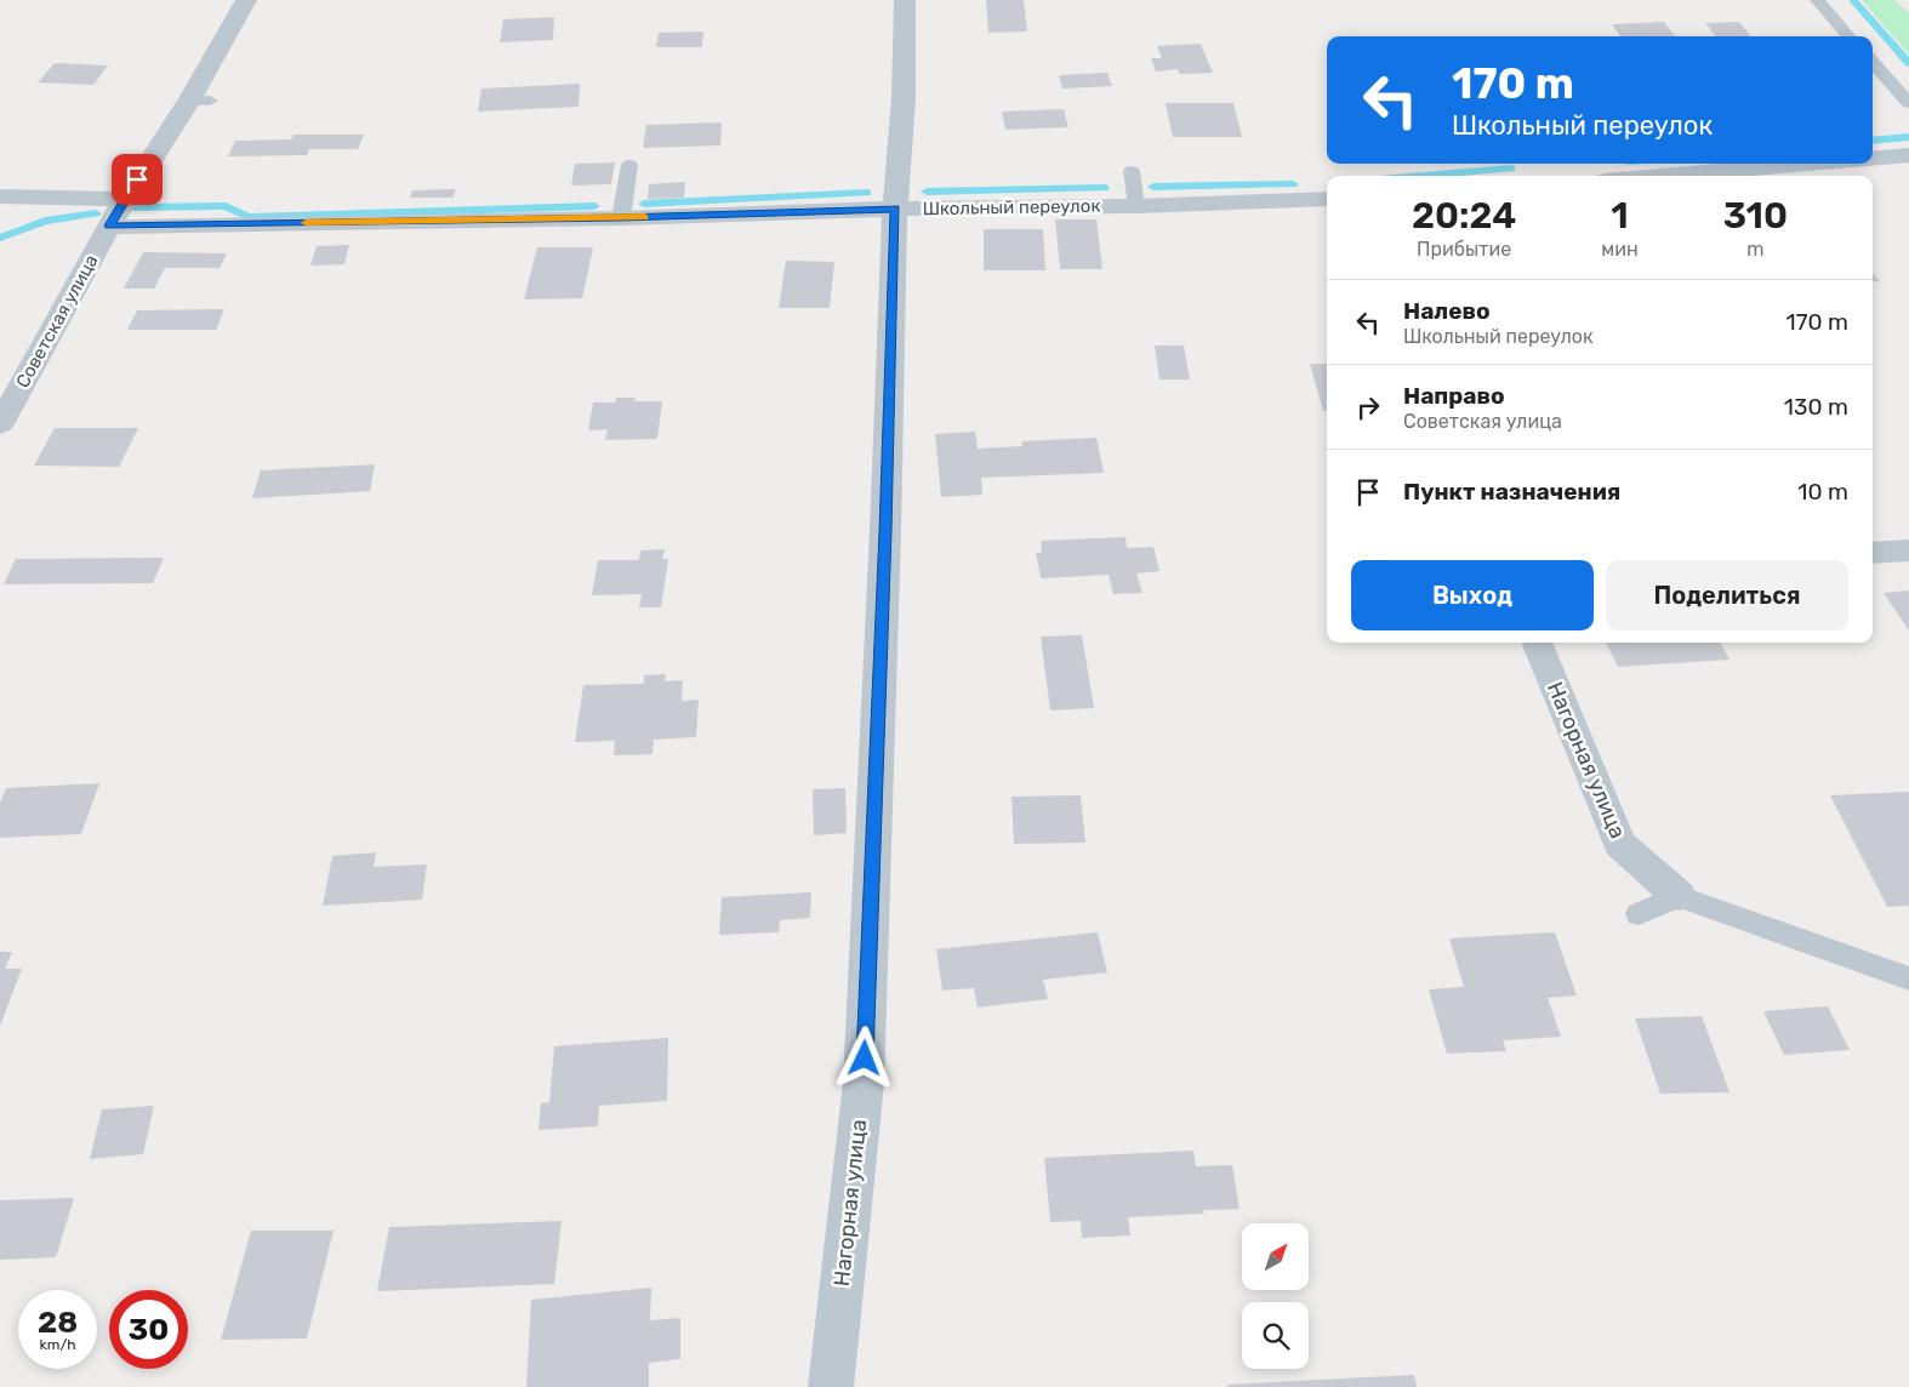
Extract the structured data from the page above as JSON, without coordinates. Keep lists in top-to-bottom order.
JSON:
{
  "streets": {
    "street": ["Школьный переулок", "Советская улица", "Нагорная улица"]
  },
  "crossings": [
    ["Школьный переулок", "Советская улица"],
    ["Школьный переулок", "Нагорная улица"]
  ],
  "north": "top right",
  "page": {
    "turn": ["170 m", "Школьный переулок"],
    "eta": [
      "20:24",
      "Прибытие",
      "1",
      "мин",
      "310",
      "m"
    ],
    "list": [
      {
        "name": "Налево",
        "note": "Школьный переулок",
        "value": "170 m"
      },
      {
        "name": "Направо",
        "note": "Советская улица",
        "value": "130 m"
      },
      {
        "name": "Пункт назначения",
        "value": "10 m"
      }
    ],
    "buttons": ["Выход", "Поделиться"],
    "speed": "28 km/h",
    "limit": "30"
  }
}
